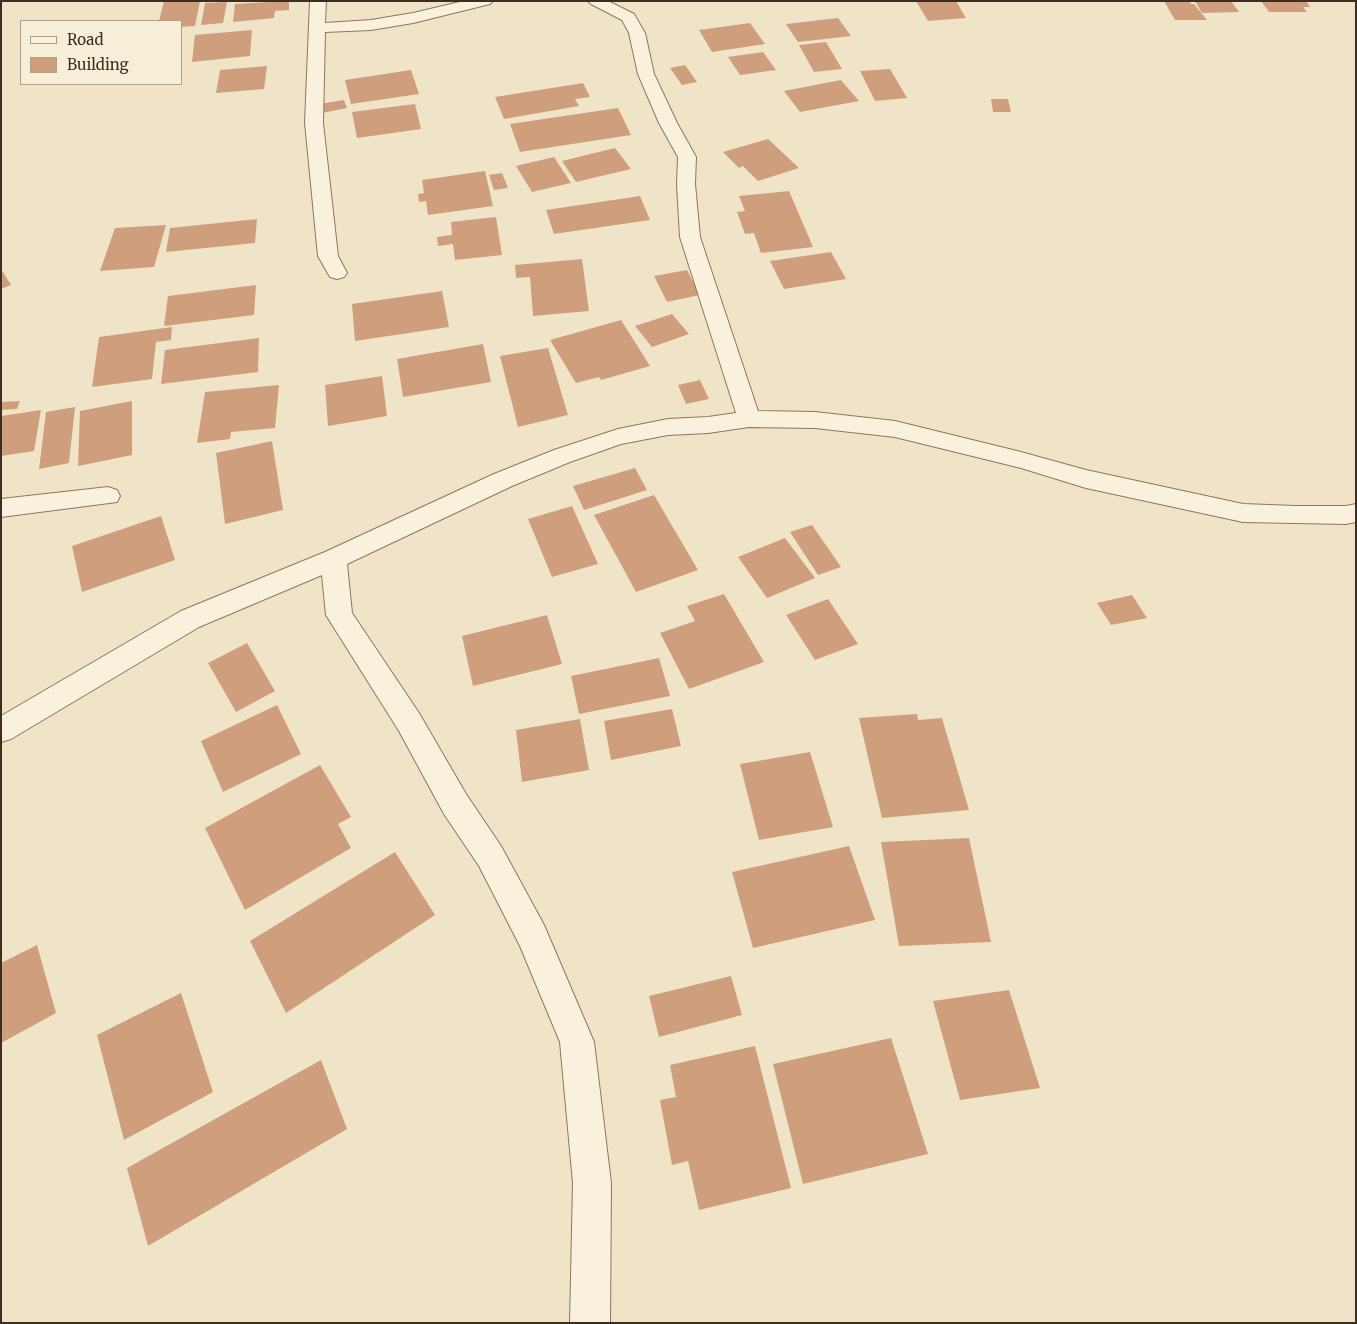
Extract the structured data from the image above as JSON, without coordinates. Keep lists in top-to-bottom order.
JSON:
{
  "legend": ["Road", "Building"]
}
